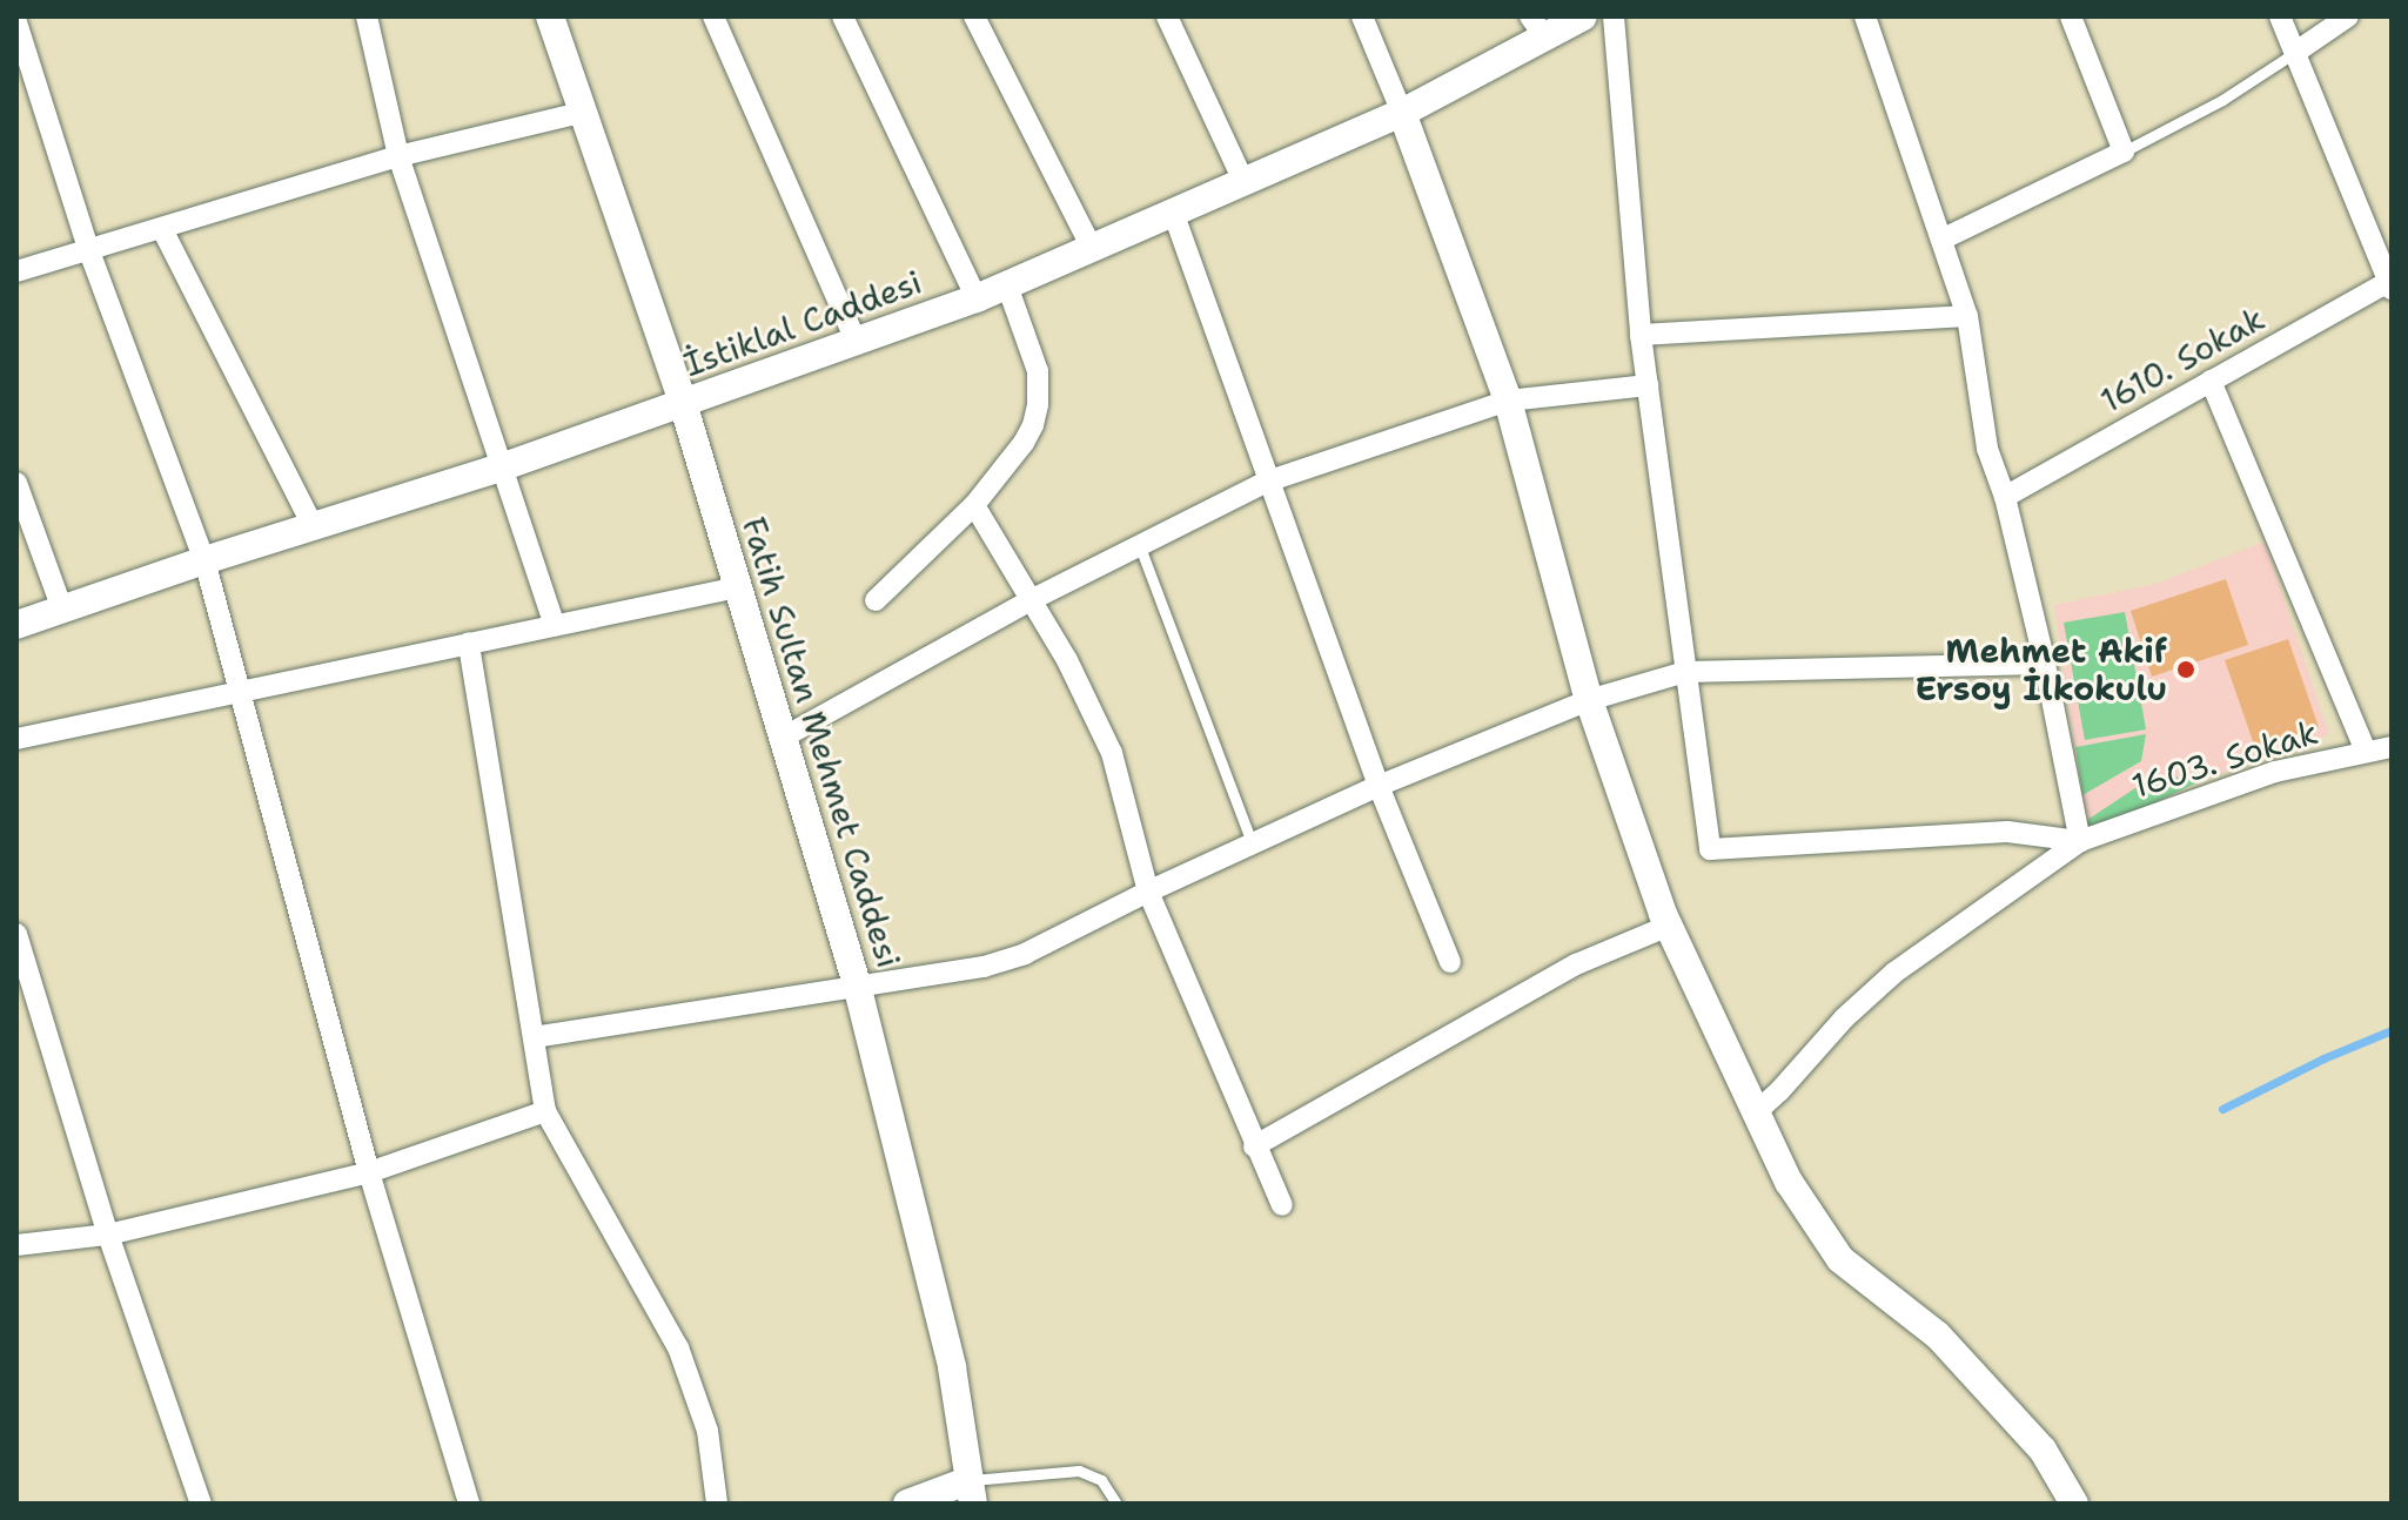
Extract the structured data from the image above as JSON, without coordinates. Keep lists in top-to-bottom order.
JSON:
{
  "streets": {
    "street": [
      "İstiklal Caddesi",
      "1610. Sokak",
      "Fatih Sultan Mehmet Caddesi",
      "1603. Sokak"
    ]
  },
  "crossings": [
    ["İstiklal Caddesi", "Fatih Sultan Mehmet Caddesi"]
  ],
  "places": ["Mehmet Akif Ersoy İlkokulu"]
}
